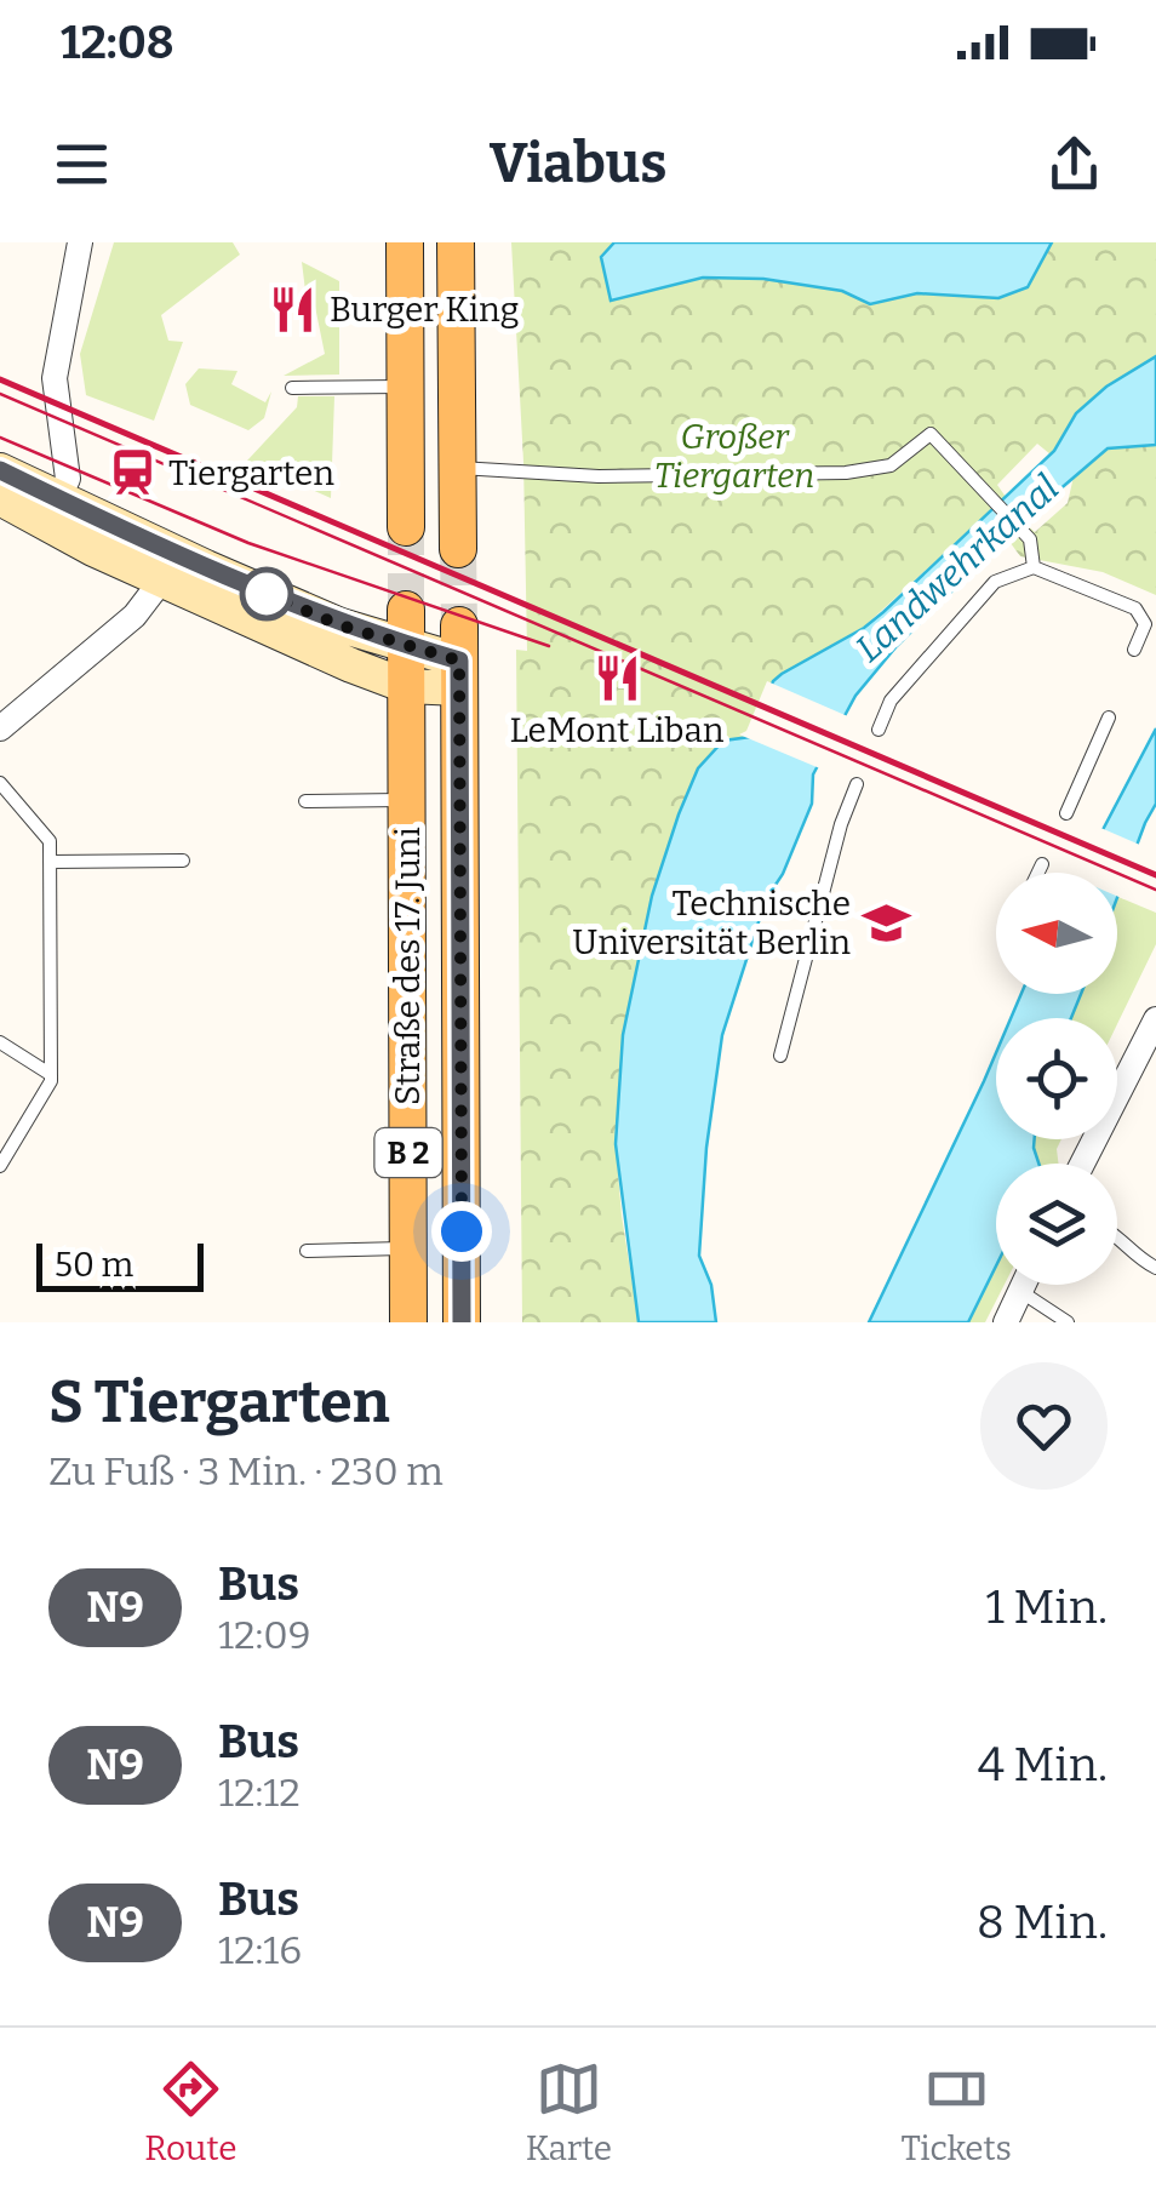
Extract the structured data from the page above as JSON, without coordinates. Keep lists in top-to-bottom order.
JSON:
{
  "streets": {
    "main road": ["Straße des 17. Juni", "B 2"]
  },
  "water": ["Landwehrkanal"],
  "parks": ["Großer Tiergarten"],
  "places": {
    "restaurant": ["Burger King", "LeMont Liban"],
    "station": ["Tiergarten"],
    "school or university": ["Technische Universität Berlin"]
  },
  "lines": ["bus line N9"],
  "scale_bar": "50 m",
  "north": "left",
  "page": {
    "status": "12:08",
    "header": "Viabus",
    "scale": "50 m",
    "heading": ["S Tiergarten", "Zu Fuß · 3 Min. · 230 m"],
    "list": [
      {
        "mark": "N9",
        "name": "Bus",
        "note": "12:09",
        "value": "1 Min."
      },
      {
        "mark": "N9",
        "name": "Bus",
        "note": "12:12",
        "value": "4 Min."
      },
      {
        "mark": "N9",
        "name": "Bus",
        "note": "12:16",
        "value": "8 Min."
      }
    ],
    "tabs": ["Route", "Karte", "Tickets"]
  }
}
